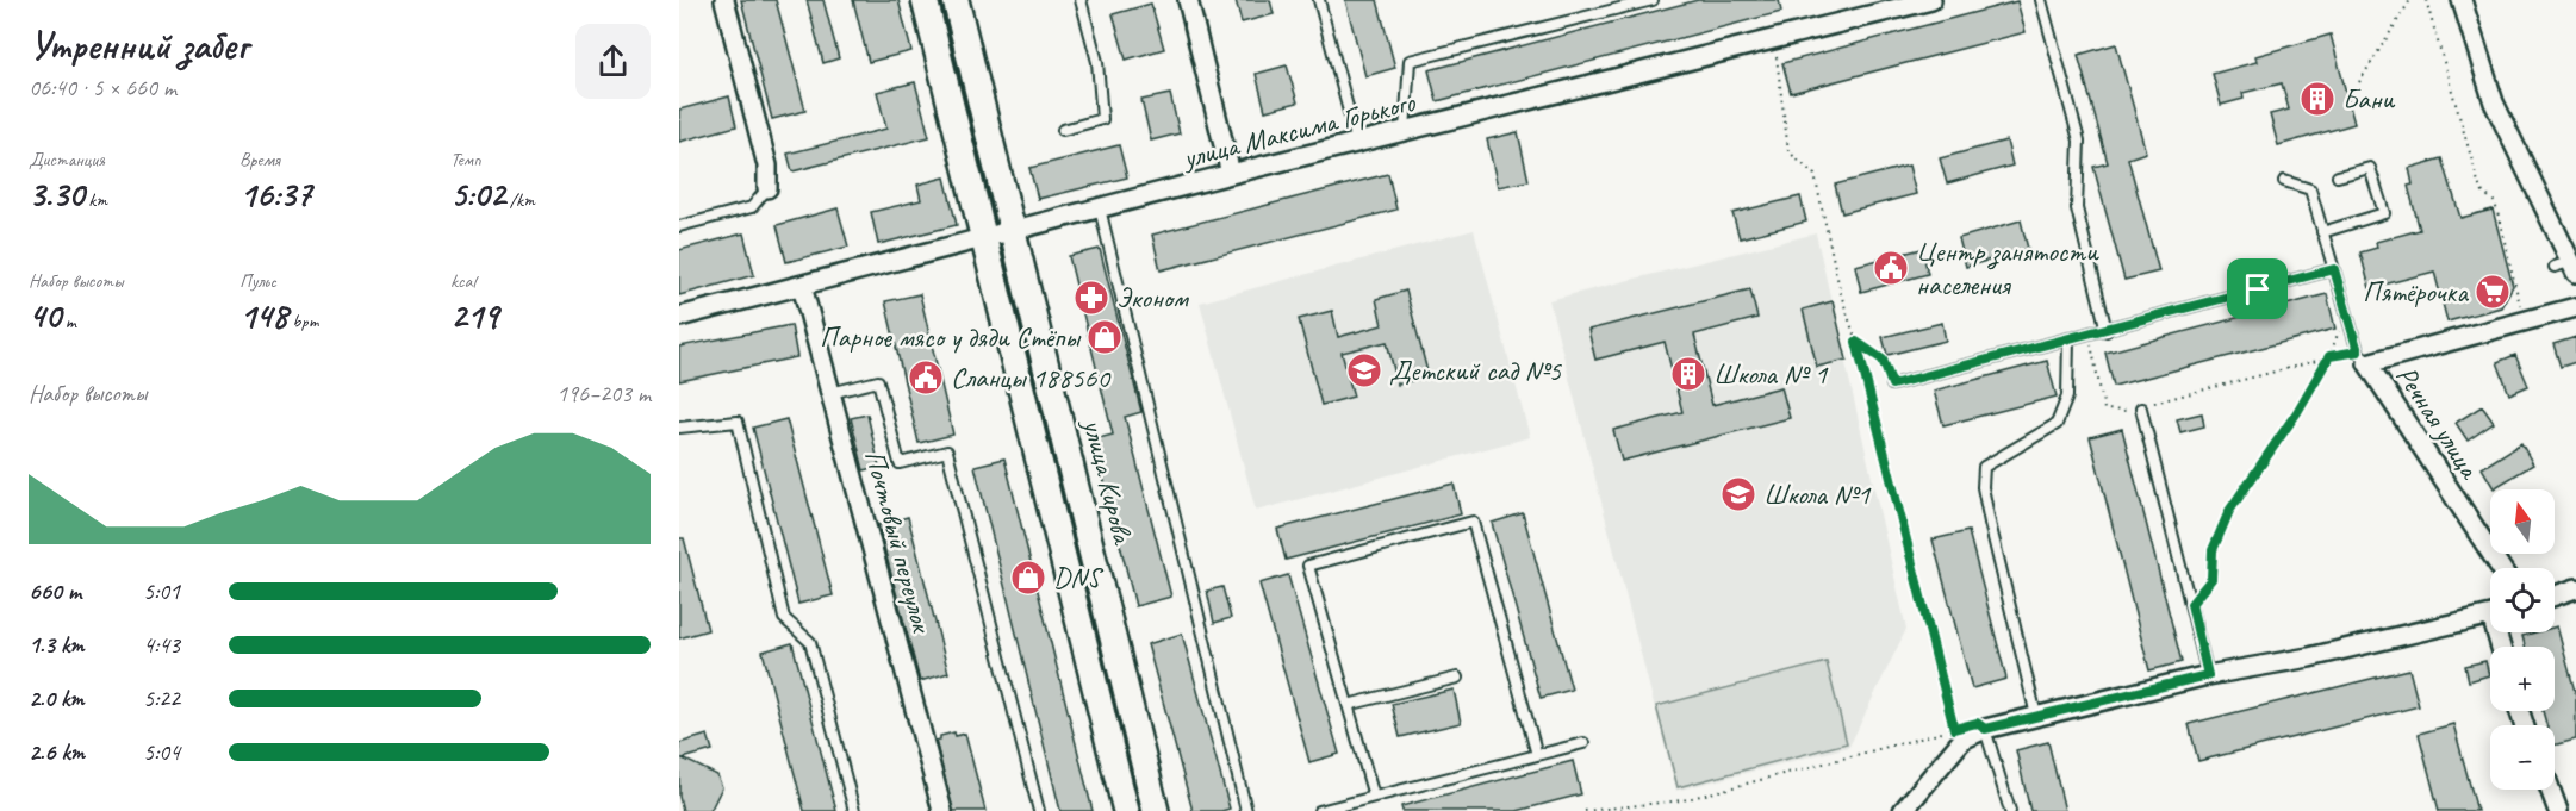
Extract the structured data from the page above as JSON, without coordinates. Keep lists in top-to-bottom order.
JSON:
{
  "streets": {
    "main road": ["улица Кирова"],
    "street": ["улица Максима Горького", "Речная улица", "Почтовый переулок"]
  },
  "crossings": [
    ["улица Максима Горького", "улица Кирова"],
    ["улица Максима Горького", "Почтовый переулок"]
  ],
  "places": {
    "building": ["Бани", "Школа № 1"],
    "public building": ["Центр занятости населения", "Сланцы 188560"],
    "supermarket": ["Пятёрочка"],
    "pharmacy": ["Эконом"],
    "shop": ["Парное мясо у дяди Стёпы", "DNS"],
    "school or university": ["Детский сад №5", "Школа №1"]
  },
  "north": "top",
  "page": {
    "heading": ["Утренний забег", "06:40 · 5 × 660 m"],
    "stats": [
      ["Дистанция", "3.30 km"],
      ["Время", "16:37"],
      ["Темп", "5:02 /km"],
      ["Набор высоты", "40 m"],
      ["Пульс", "148 bpm"],
      ["kcal", "219"]
    ],
    "chart": ["Набор высоты", "196–203 m"],
    "map_buttons": ["+", "−"],
    "list": [
      {
        "name": "660 m",
        "note": "5:01"
      },
      {
        "name": "1.3 km",
        "note": "4:43"
      },
      {
        "name": "2.0 km",
        "note": "5:22"
      },
      {
        "name": "2.6 km",
        "note": "5:04"
      }
    ]
  }
}
